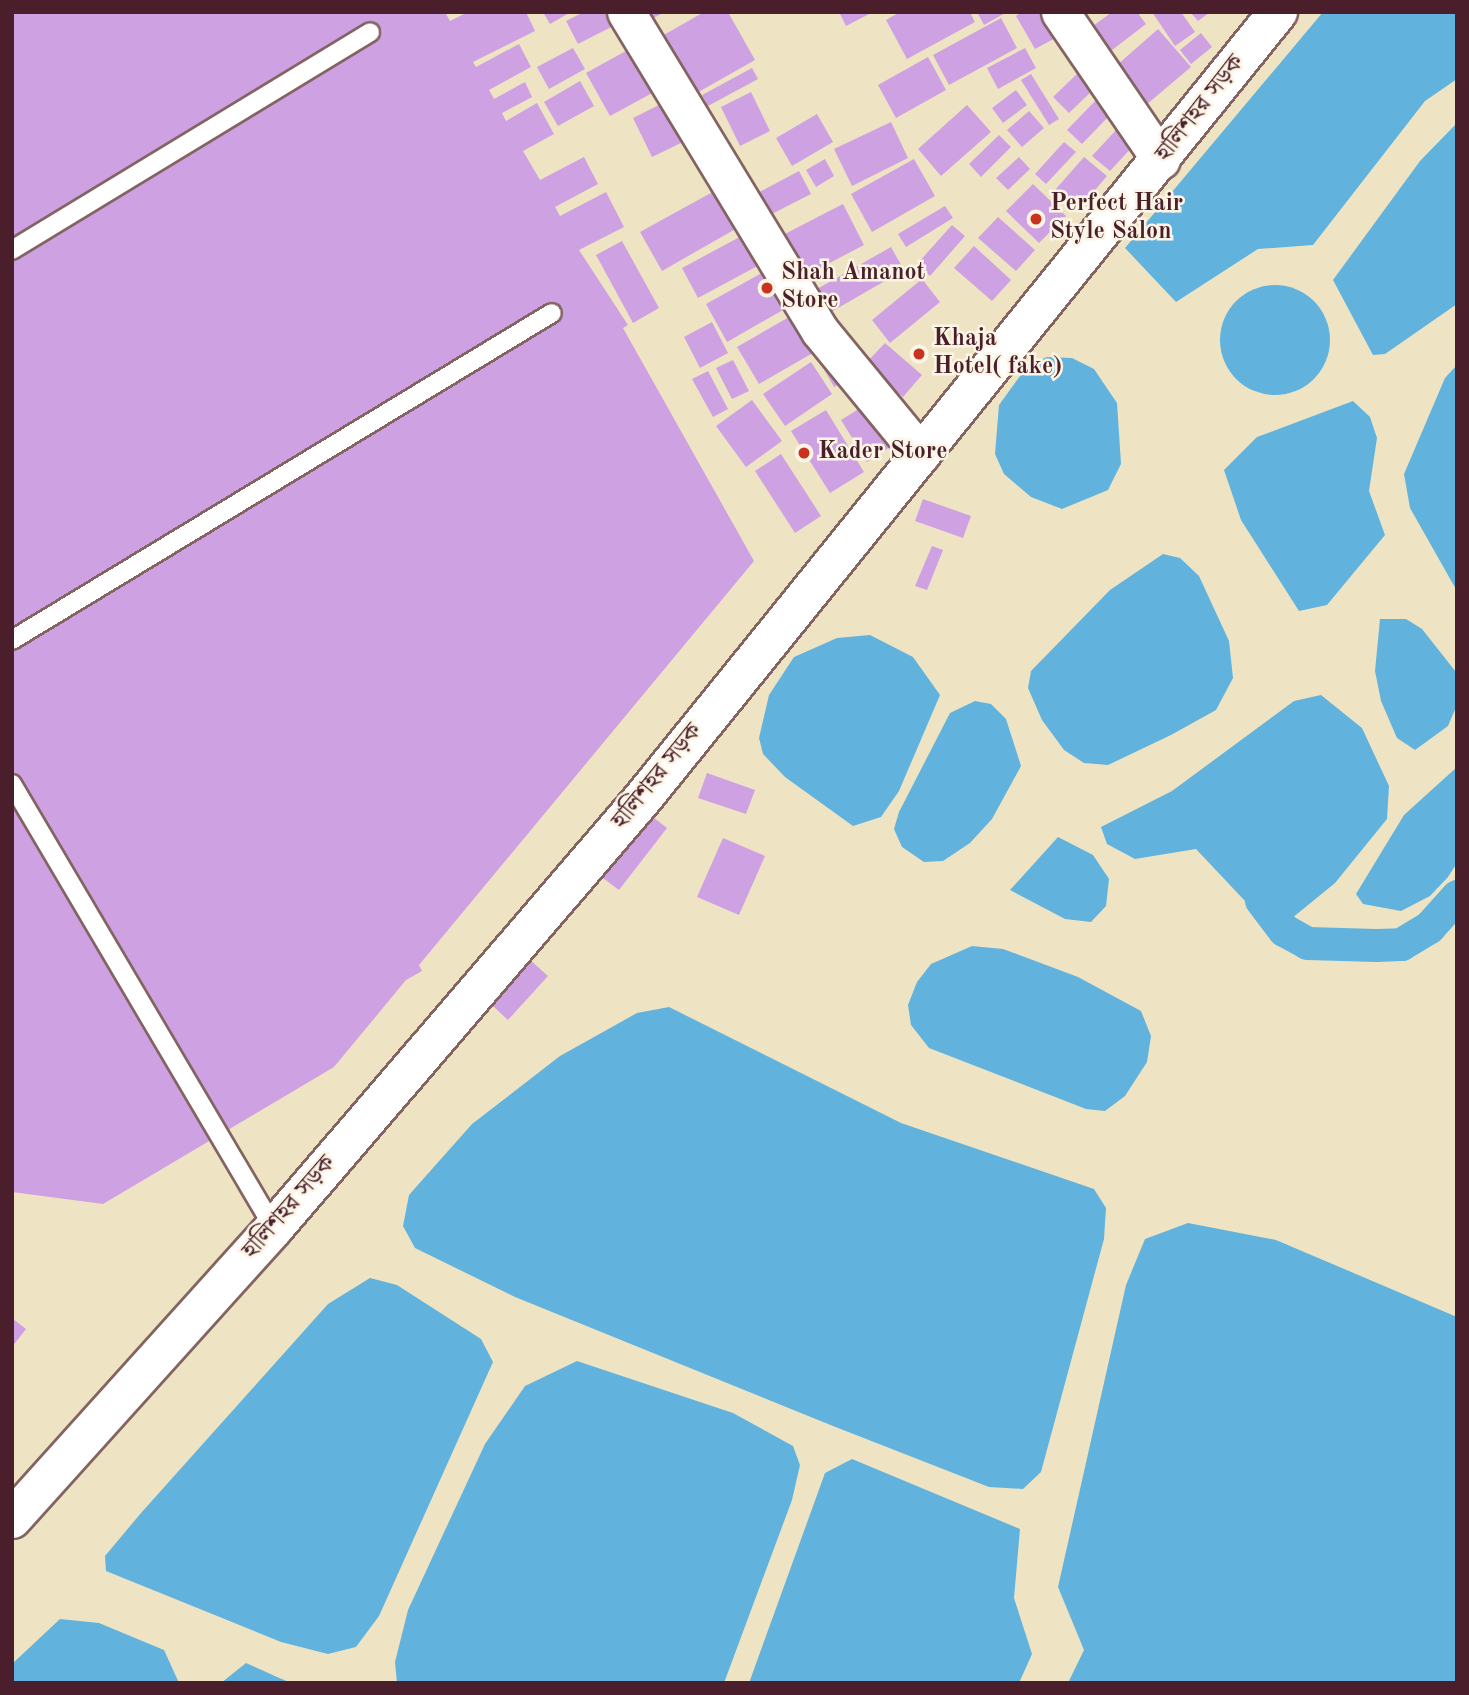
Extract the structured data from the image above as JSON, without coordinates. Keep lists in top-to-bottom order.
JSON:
{
  "streets": {
    "street": ["হালিশহর সড়ক"]
  },
  "places": [
    "Perfect Hair Style Salon",
    "Shah Amanot Store",
    "Khaja Hotel( fake)",
    "Kader Store"
  ]
}
